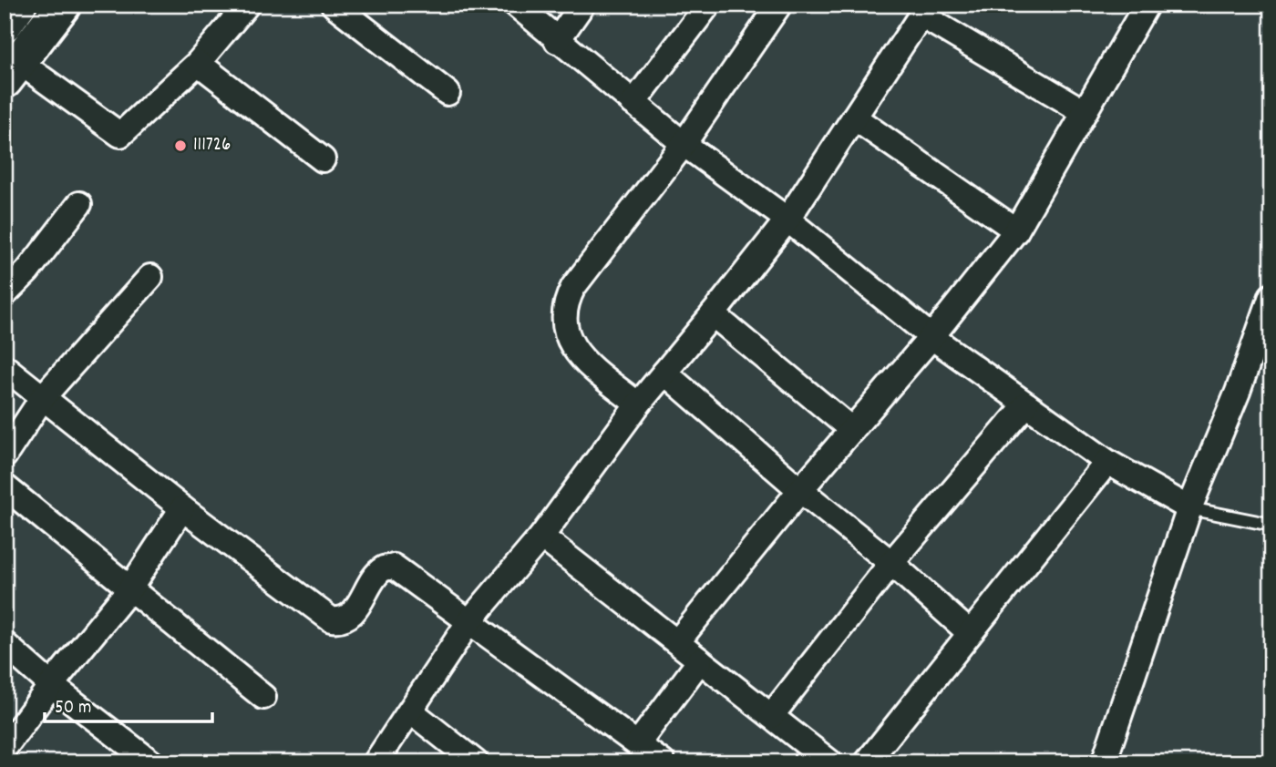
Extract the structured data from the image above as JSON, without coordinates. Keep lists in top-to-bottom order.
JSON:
{
  "places": ["111726"],
  "scale_bar": "50 m"
}
